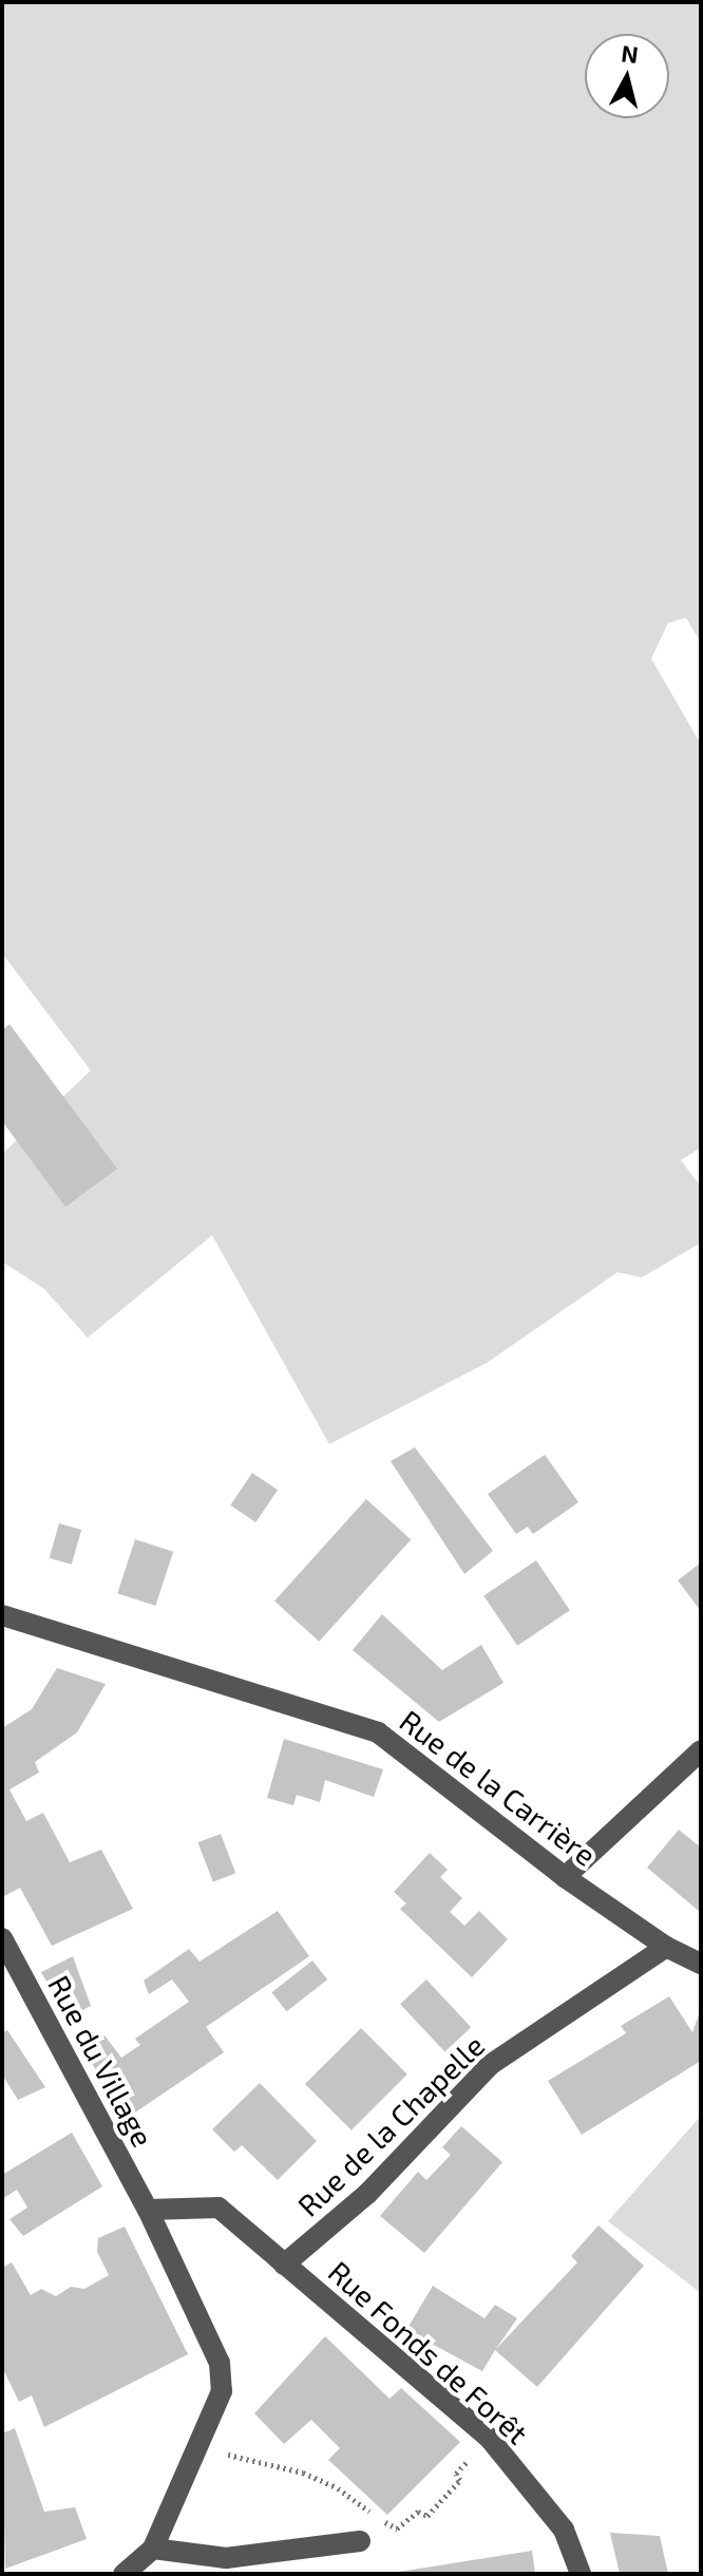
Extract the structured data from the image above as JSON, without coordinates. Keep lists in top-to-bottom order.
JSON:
{
  "streets": {
    "street": [
      "Rue de la Carrière",
      "Rue du Village",
      "Rue de la Chapelle",
      "Rue Fonds de Forêt"
    ]
  },
  "crossings": [
    ["Rue de la Carrière", "Rue de la Chapelle"],
    ["Rue de la Chapelle", "Rue Fonds de Forêt"]
  ],
  "north": "top"
}
